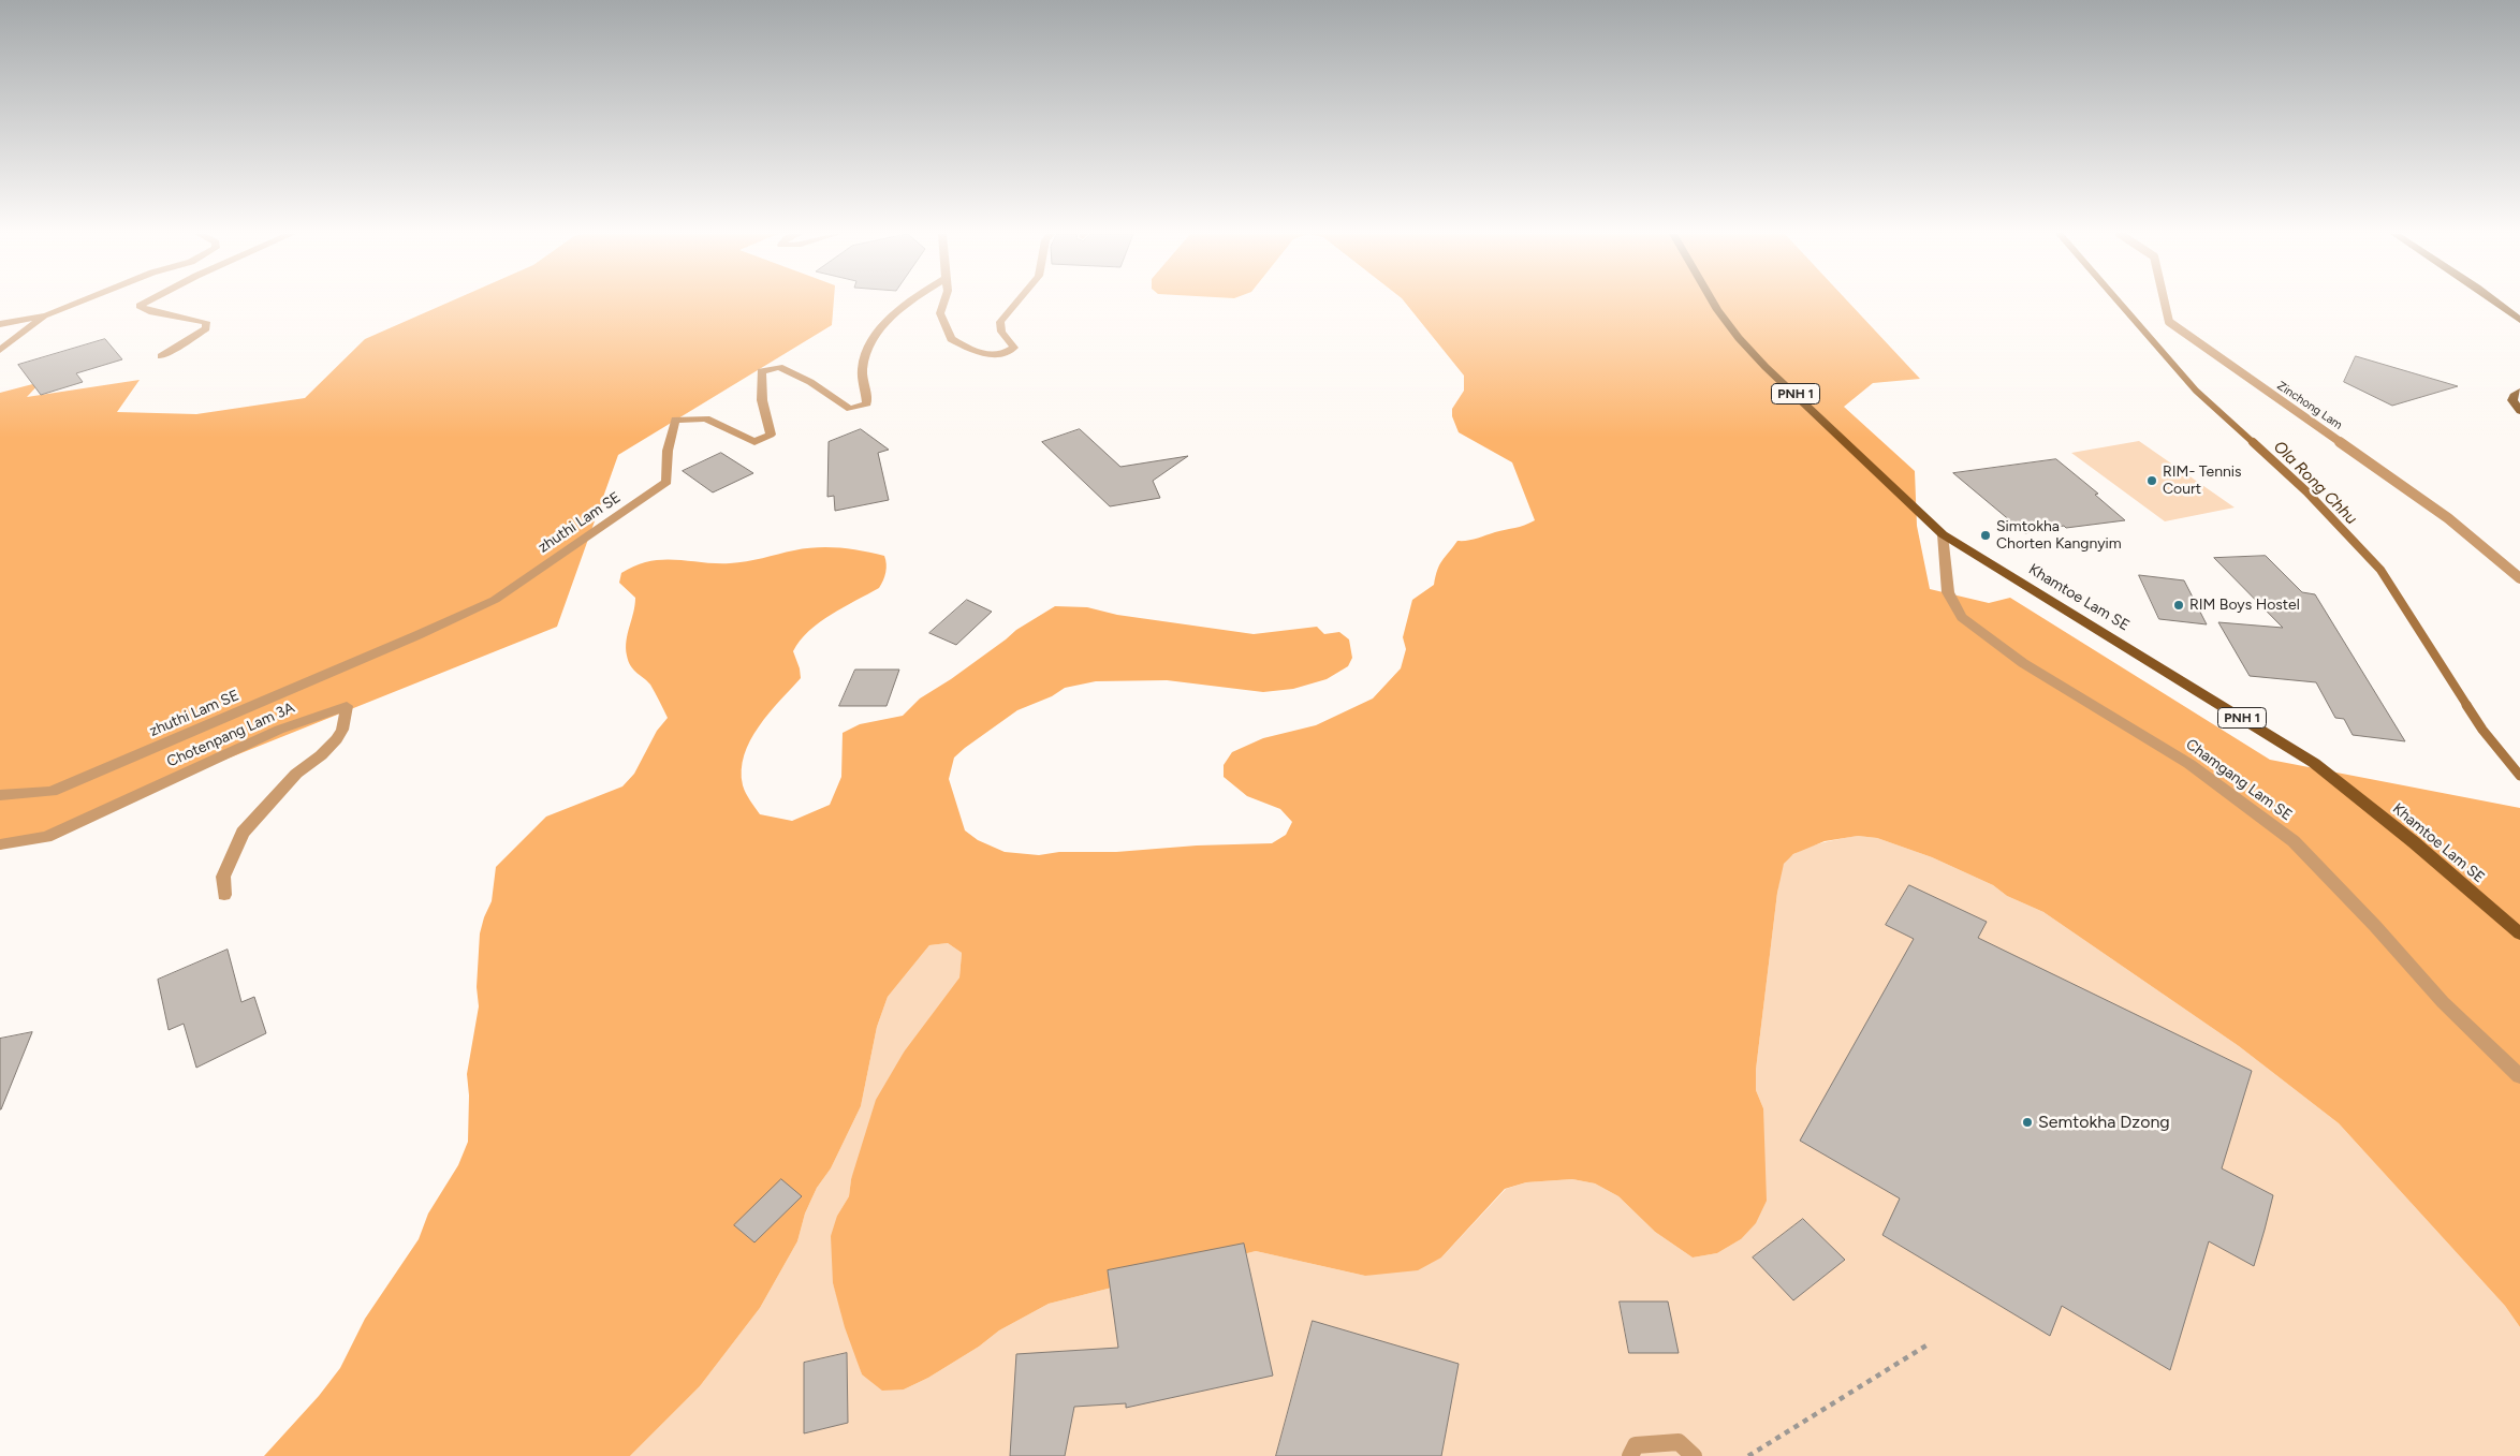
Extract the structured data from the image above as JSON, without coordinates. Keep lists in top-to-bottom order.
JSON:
{
  "streets": {
    "main road": ["PNH 1", "Khamtoe Lam SE"],
    "street": ["zhuthi Lam SE", "Chotenpang Lam 3A", "Chamgang Lam SE"],
    "lane": ["Zinchong Lam"]
  },
  "crossings": [
    ["Khamtoe Lam SE", "Chamgang Lam SE"]
  ],
  "water": ["Ola Rong Chhu"],
  "places": [
    "RIM- Tennis Court",
    "Simtokha Chorten Kangnyim",
    "RIM Boys Hostel",
    "Semtokha Dzong"
  ]
}
